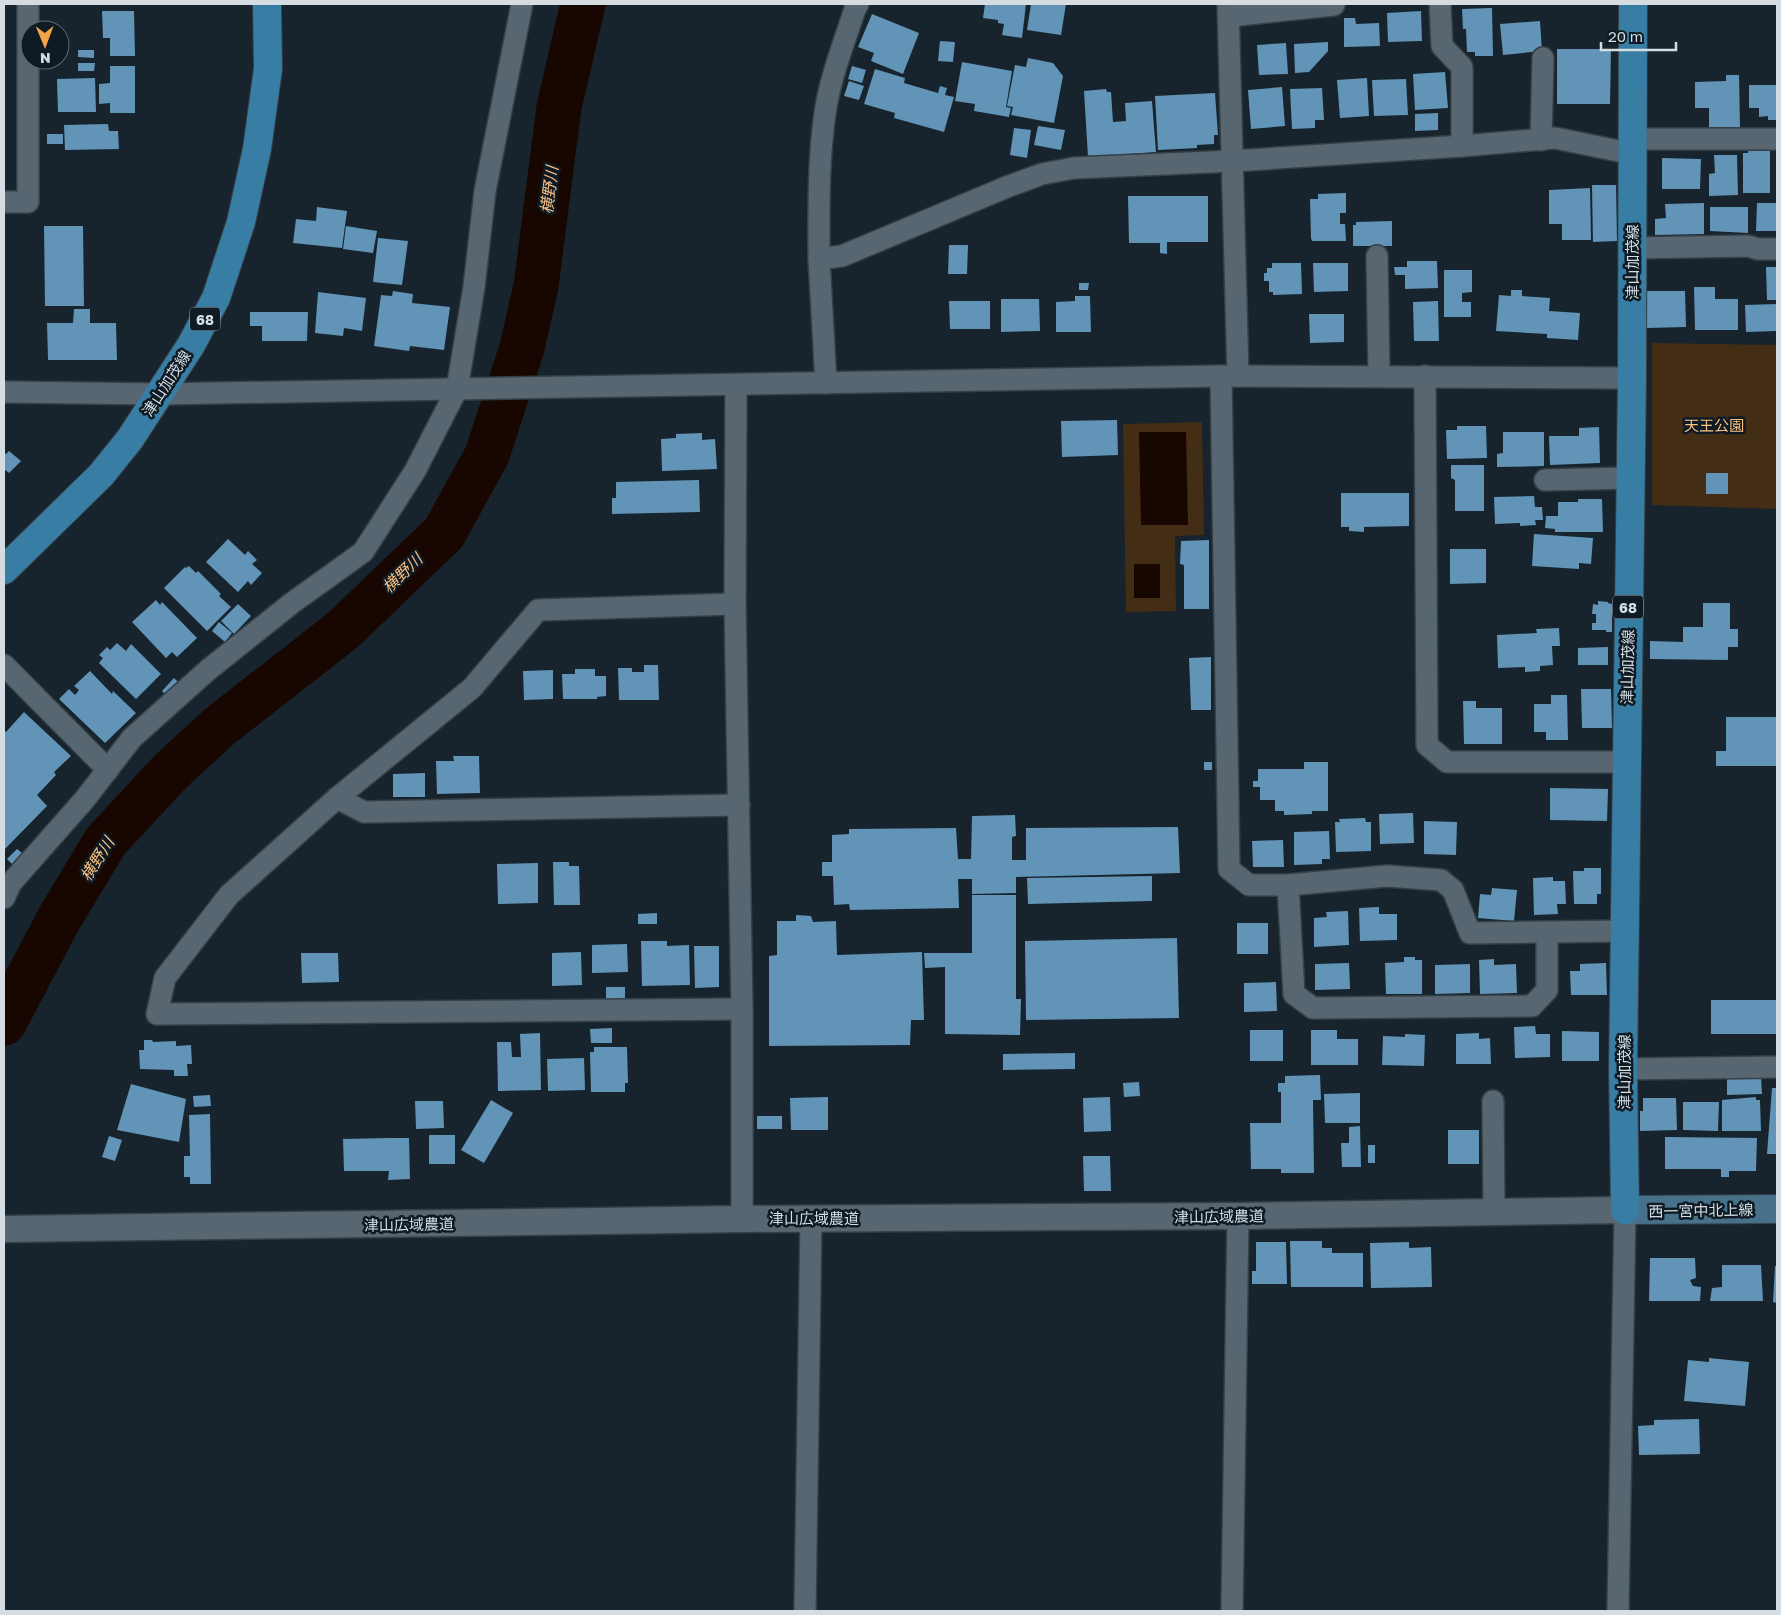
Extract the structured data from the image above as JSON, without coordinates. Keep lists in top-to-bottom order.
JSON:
{
  "streets": {
    "main road": ["津山加茂線", "68", "西一宮中北上線"],
    "street": ["津山広域農道"]
  },
  "crossings": [
    ["津山加茂線", "西一宮中北上線"],
    ["津山加茂線", "津山広域農道"],
    ["西一宮中北上線", "津山広域農道"]
  ],
  "water": ["横野川"],
  "parks": ["天王公園"],
  "scale_bar": "20 m",
  "north": "bottom"
}
